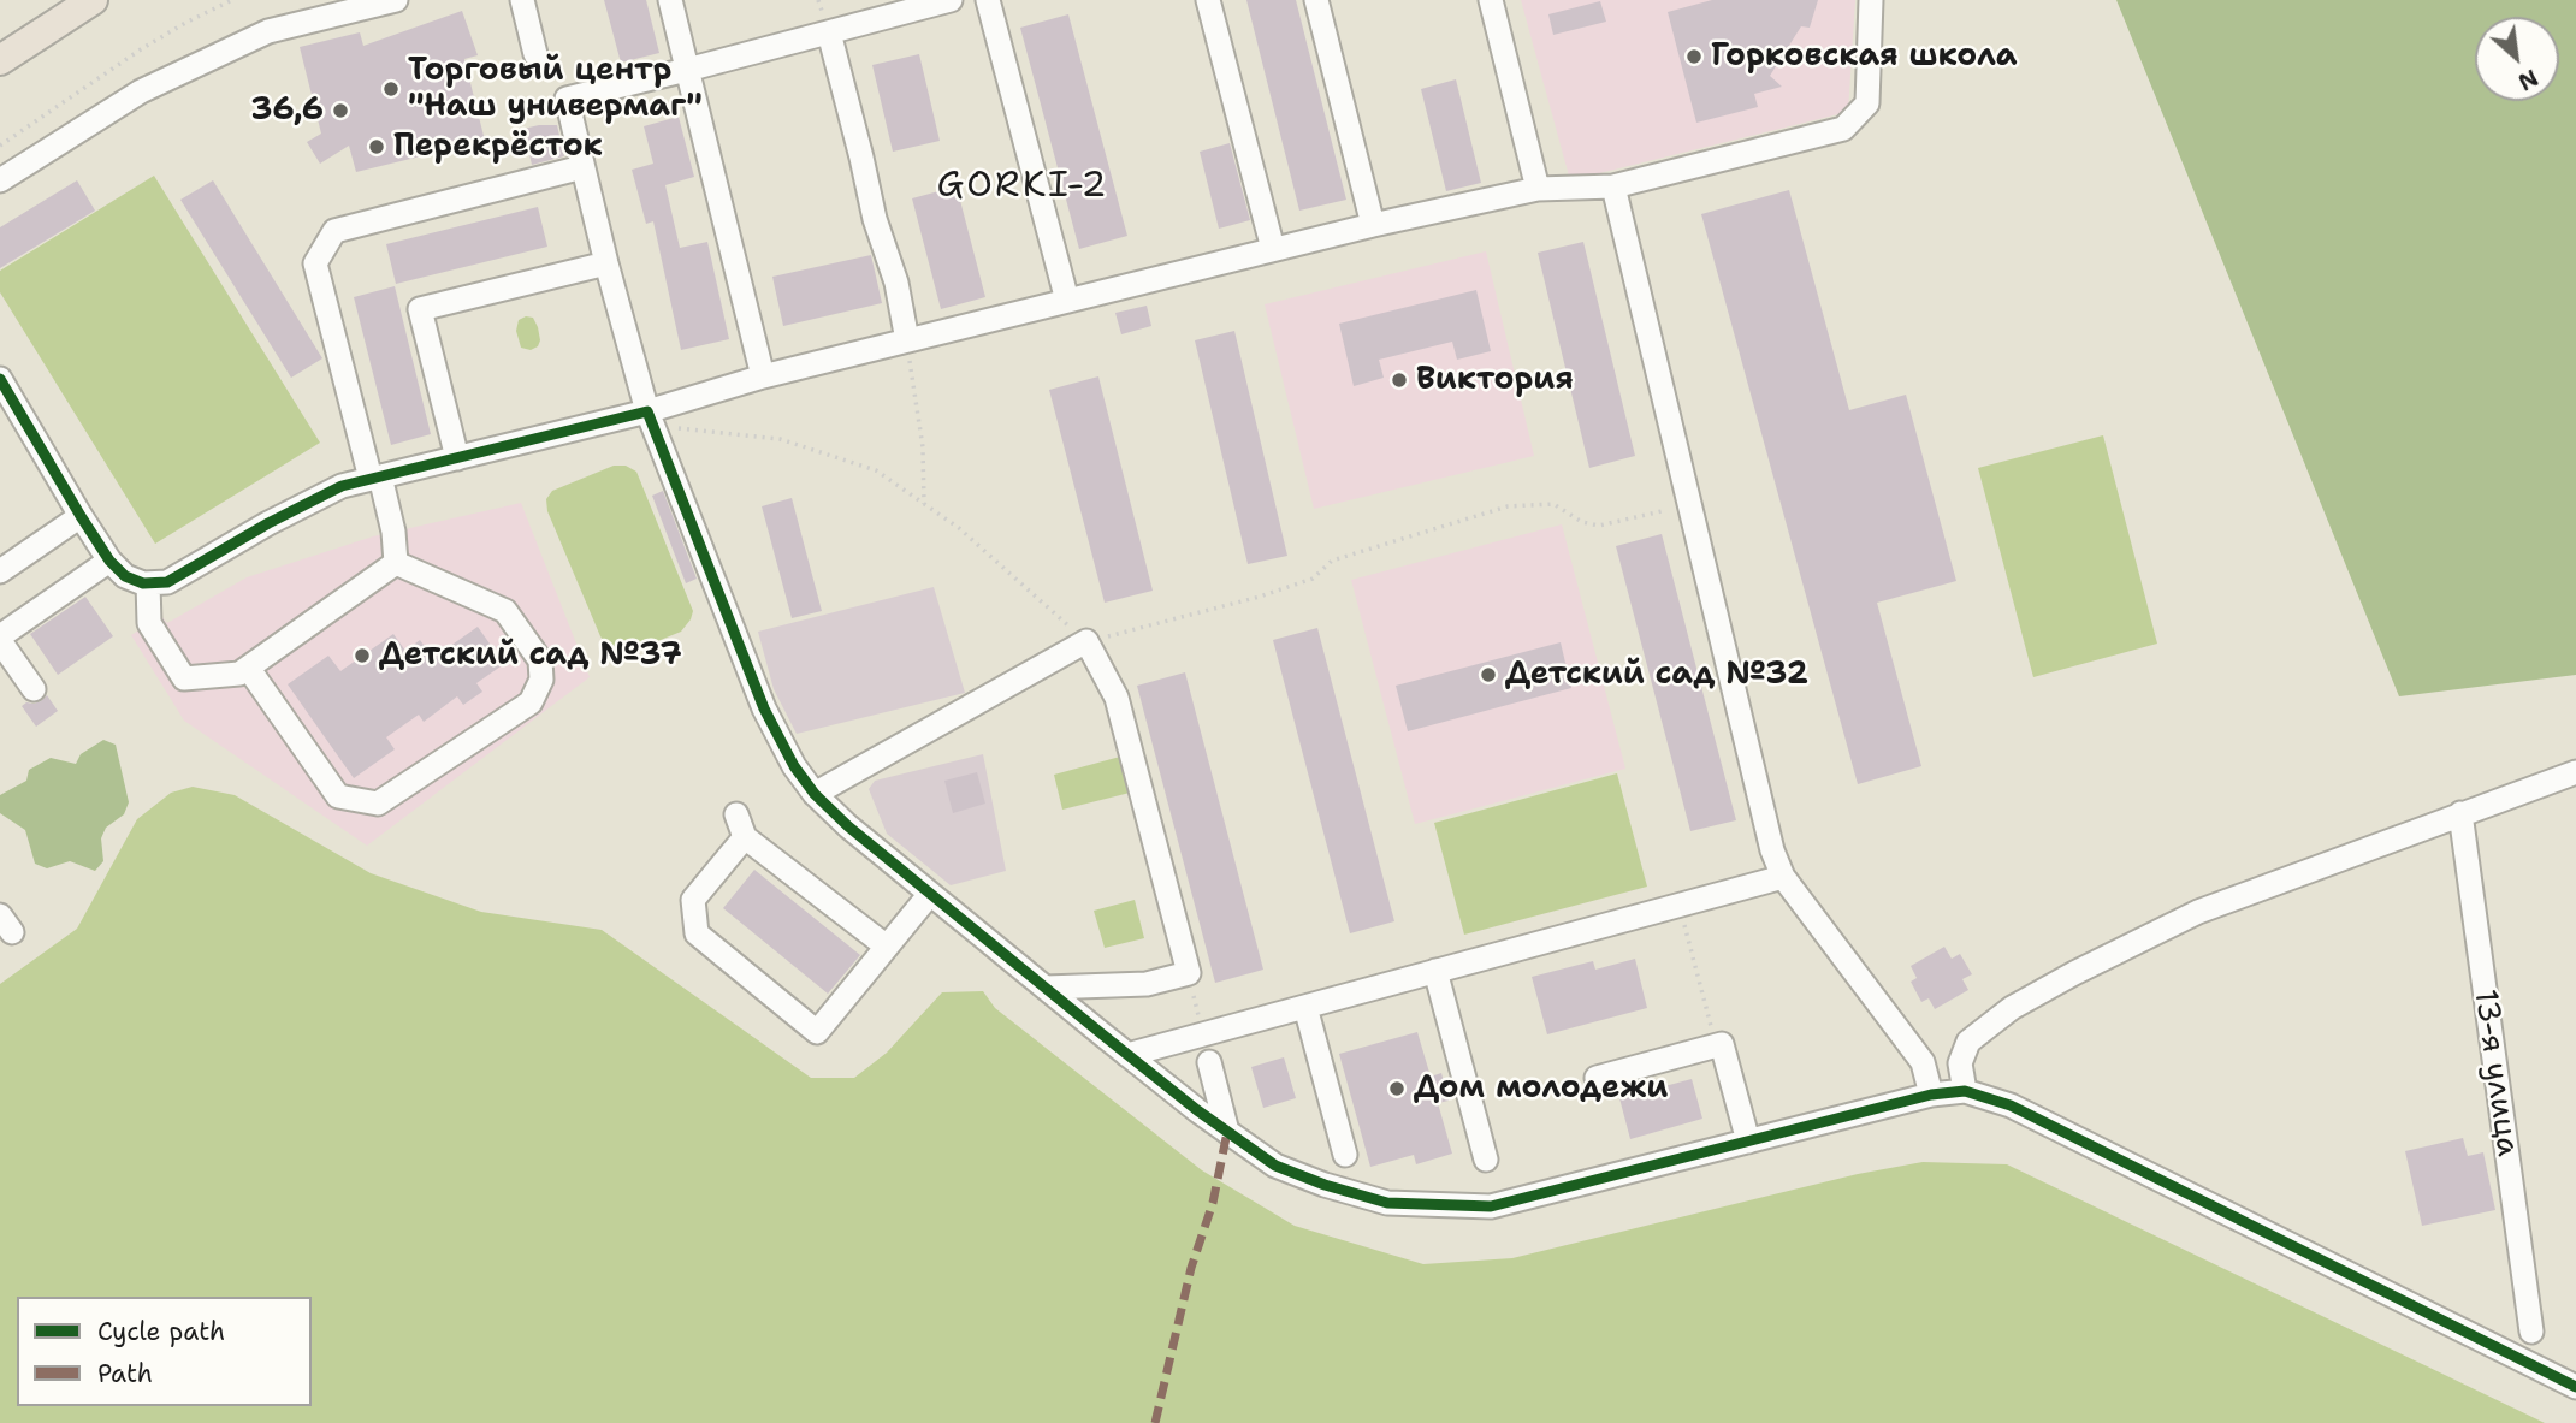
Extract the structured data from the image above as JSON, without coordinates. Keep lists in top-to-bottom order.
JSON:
{
  "streets": {
    "street": ["13-я улица"]
  },
  "districts": ["GORKI-2"],
  "places": [
    "Горковская школа",
    "Торговый центр \"Наш универмаг\"",
    "36,6",
    "Перекрёсток",
    "Виктория",
    "Детский сад №37",
    "Детский сад №32",
    "Дом молодежи"
  ],
  "legend": ["Cycle path", "Path"],
  "north": "bottom right"
}
